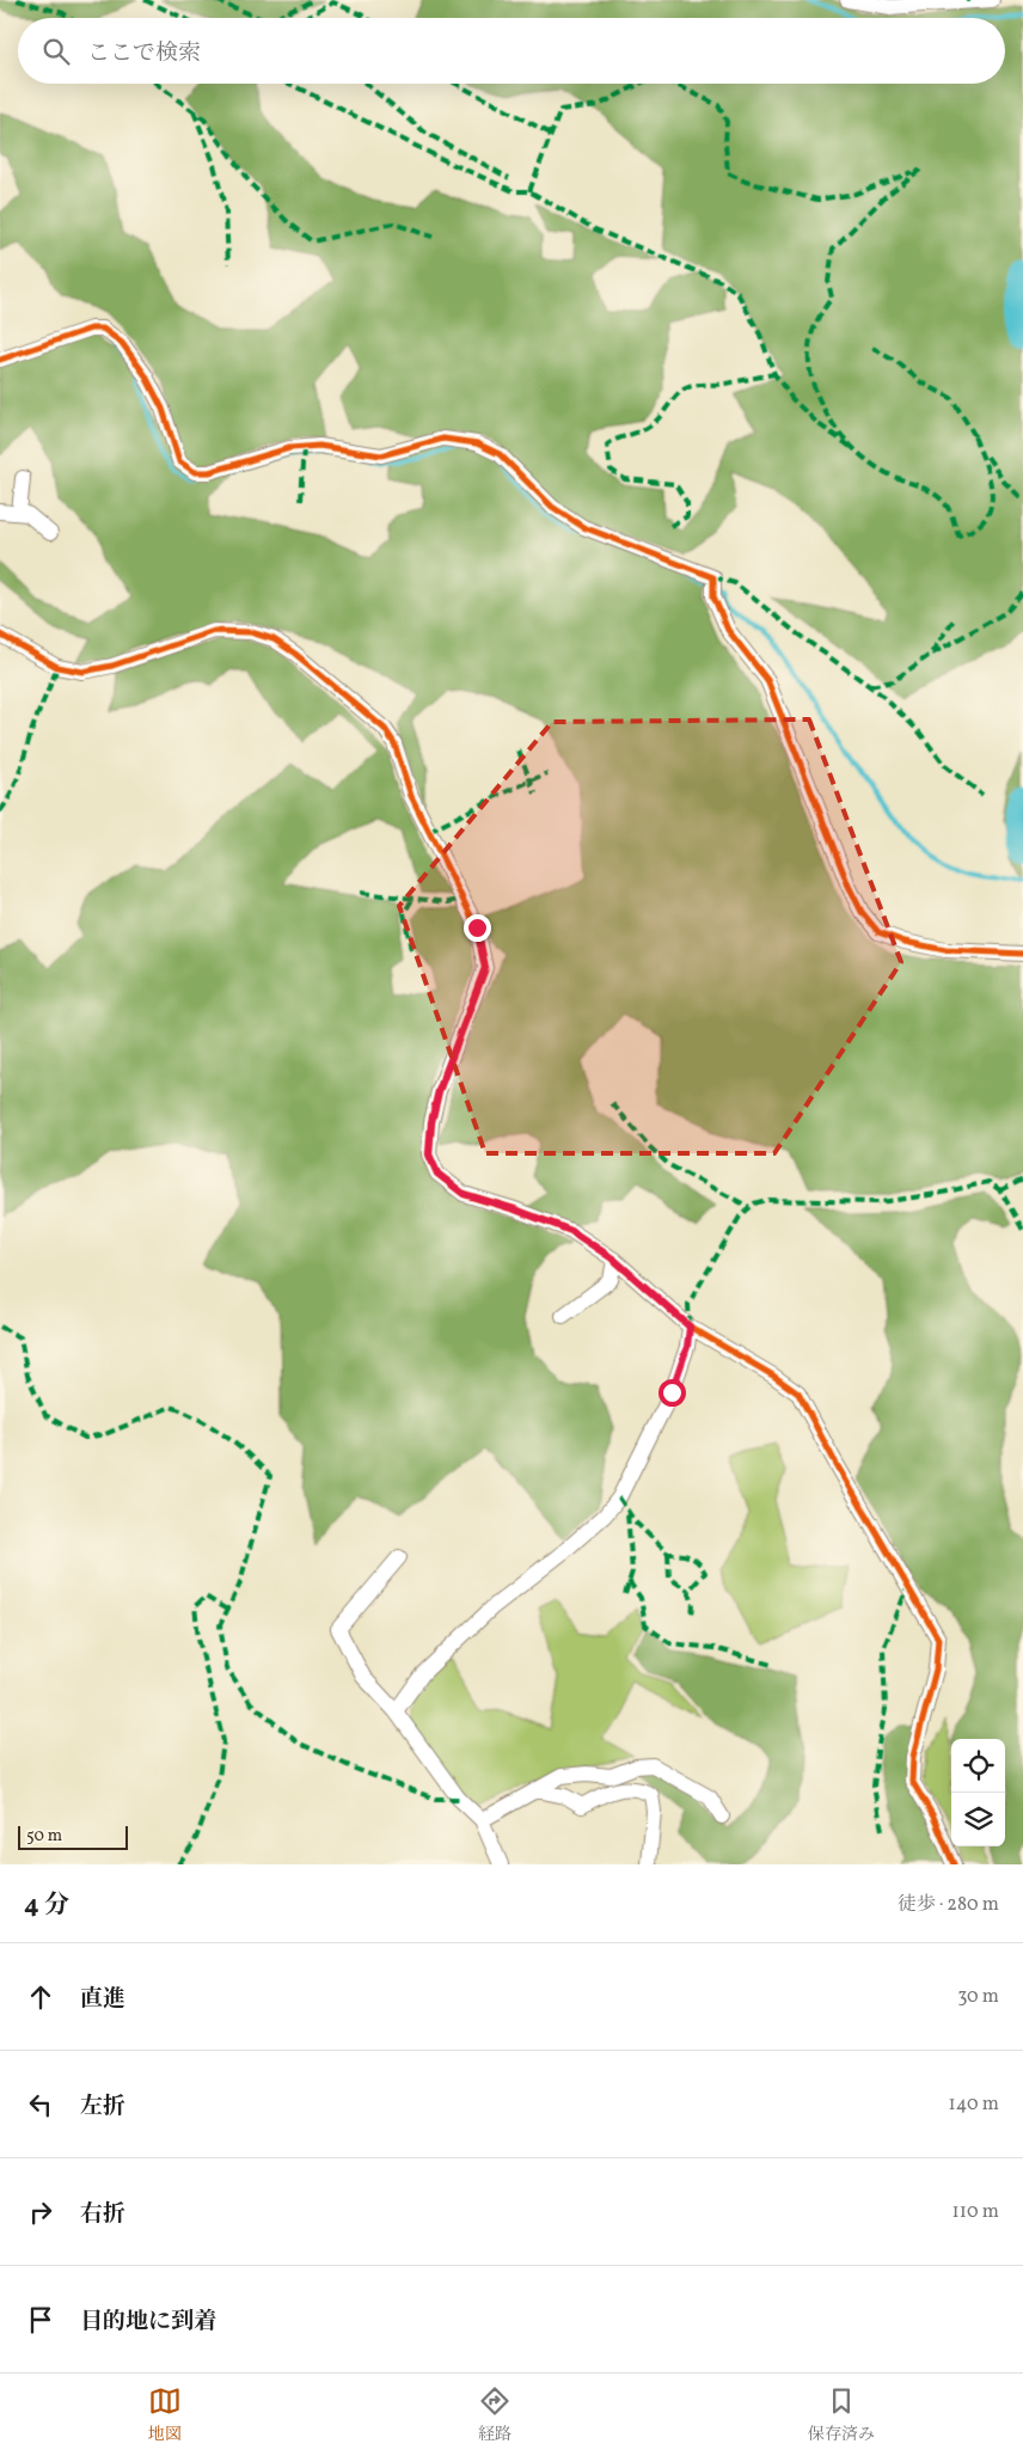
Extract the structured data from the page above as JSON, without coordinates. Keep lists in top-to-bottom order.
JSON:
{
  "scale_bar": "50 m",
  "page": {
    "search": "ここで検索",
    "scale": "50 m",
    "heading": ["4 分", "徒歩 · 280 m"],
    "list": [
      ["直進", "30 m"],
      ["左折", "140 m"],
      ["右折", "110 m"],
      "目的地に到着"
    ],
    "nav": ["地図", "経路", "保存済み"]
  }
}
